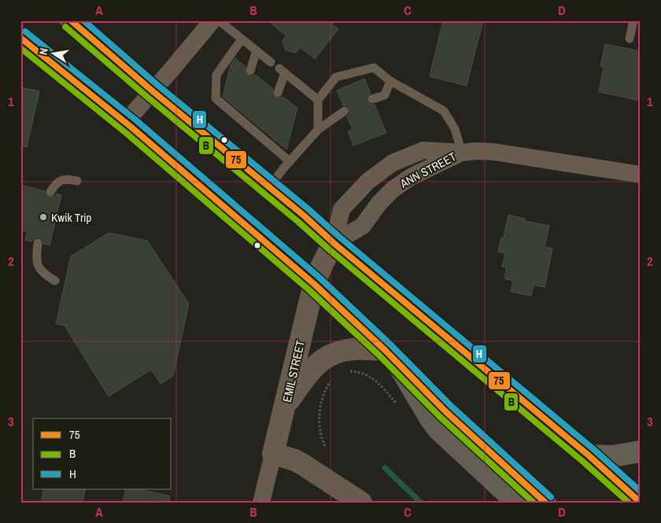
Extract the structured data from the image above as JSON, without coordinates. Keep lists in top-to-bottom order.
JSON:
{
  "streets": {
    "street": ["ANN STREET", "EMIL STREET"]
  },
  "crossings": [
    ["ANN STREET", "EMIL STREET"]
  ],
  "places": ["Kwik Trip"],
  "lines": ["transit line 75", "transit line H", "transit line B"],
  "legend": ["75", "B", "H"],
  "north": "left",
  "grid": {
    "columns": [
      "A",
      "B",
      "C",
      "D"
    ],
    "rows": ["1", "2", "3"]
  }
}
